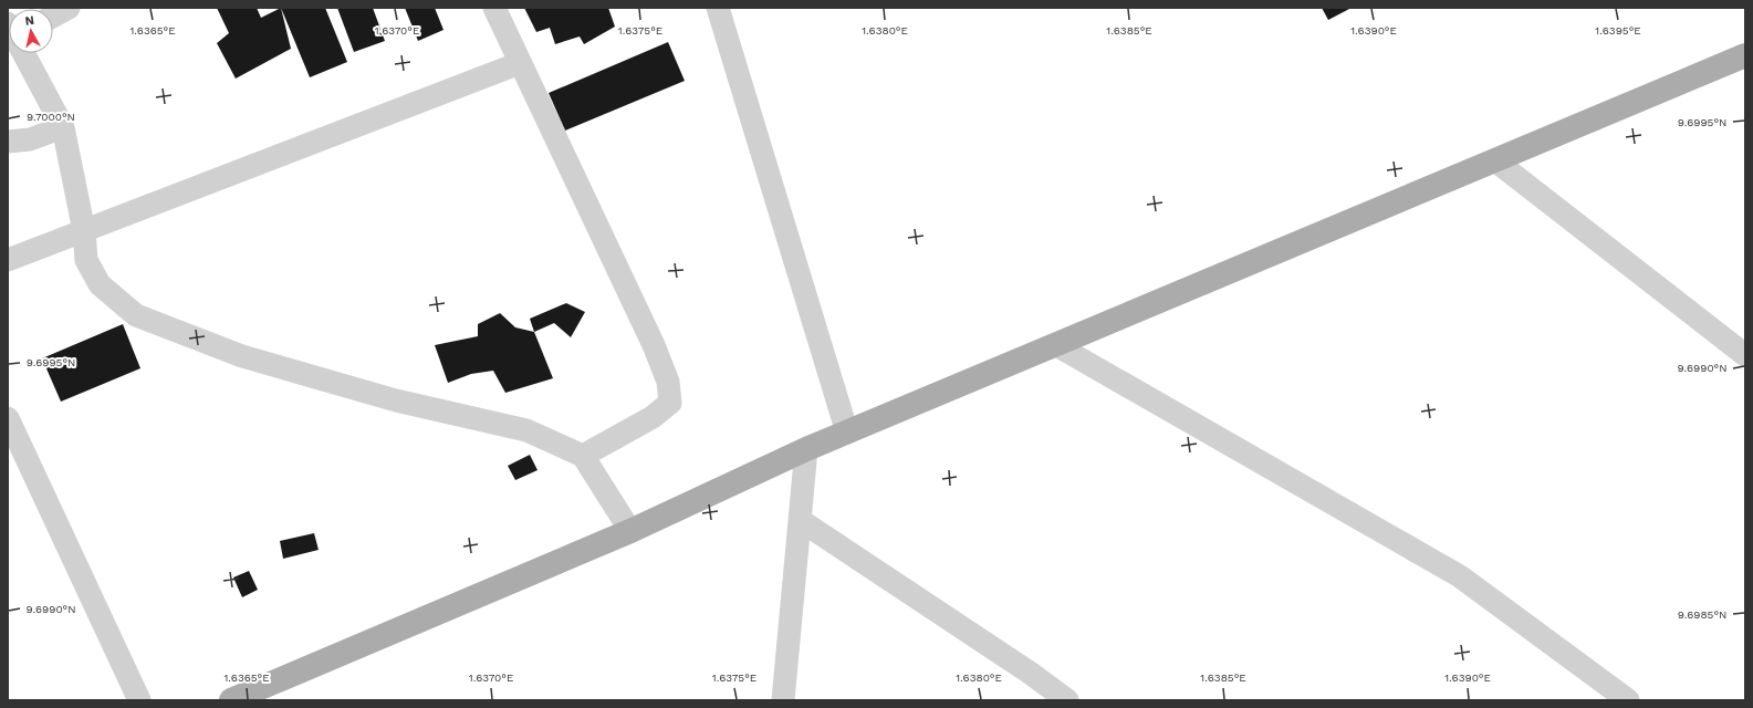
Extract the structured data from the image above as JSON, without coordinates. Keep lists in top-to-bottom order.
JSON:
{
  "north": "top",
  "coordinates": [
    "1.6365°E",
    "1.6370°E",
    "1.6375°E",
    "1.6380°E",
    "1.6385°E",
    "1.6390°E",
    "1.6395°E",
    "9.7000°N",
    "9.6995°N",
    "9.6990°N",
    "9.6985°N"
  ]
}
